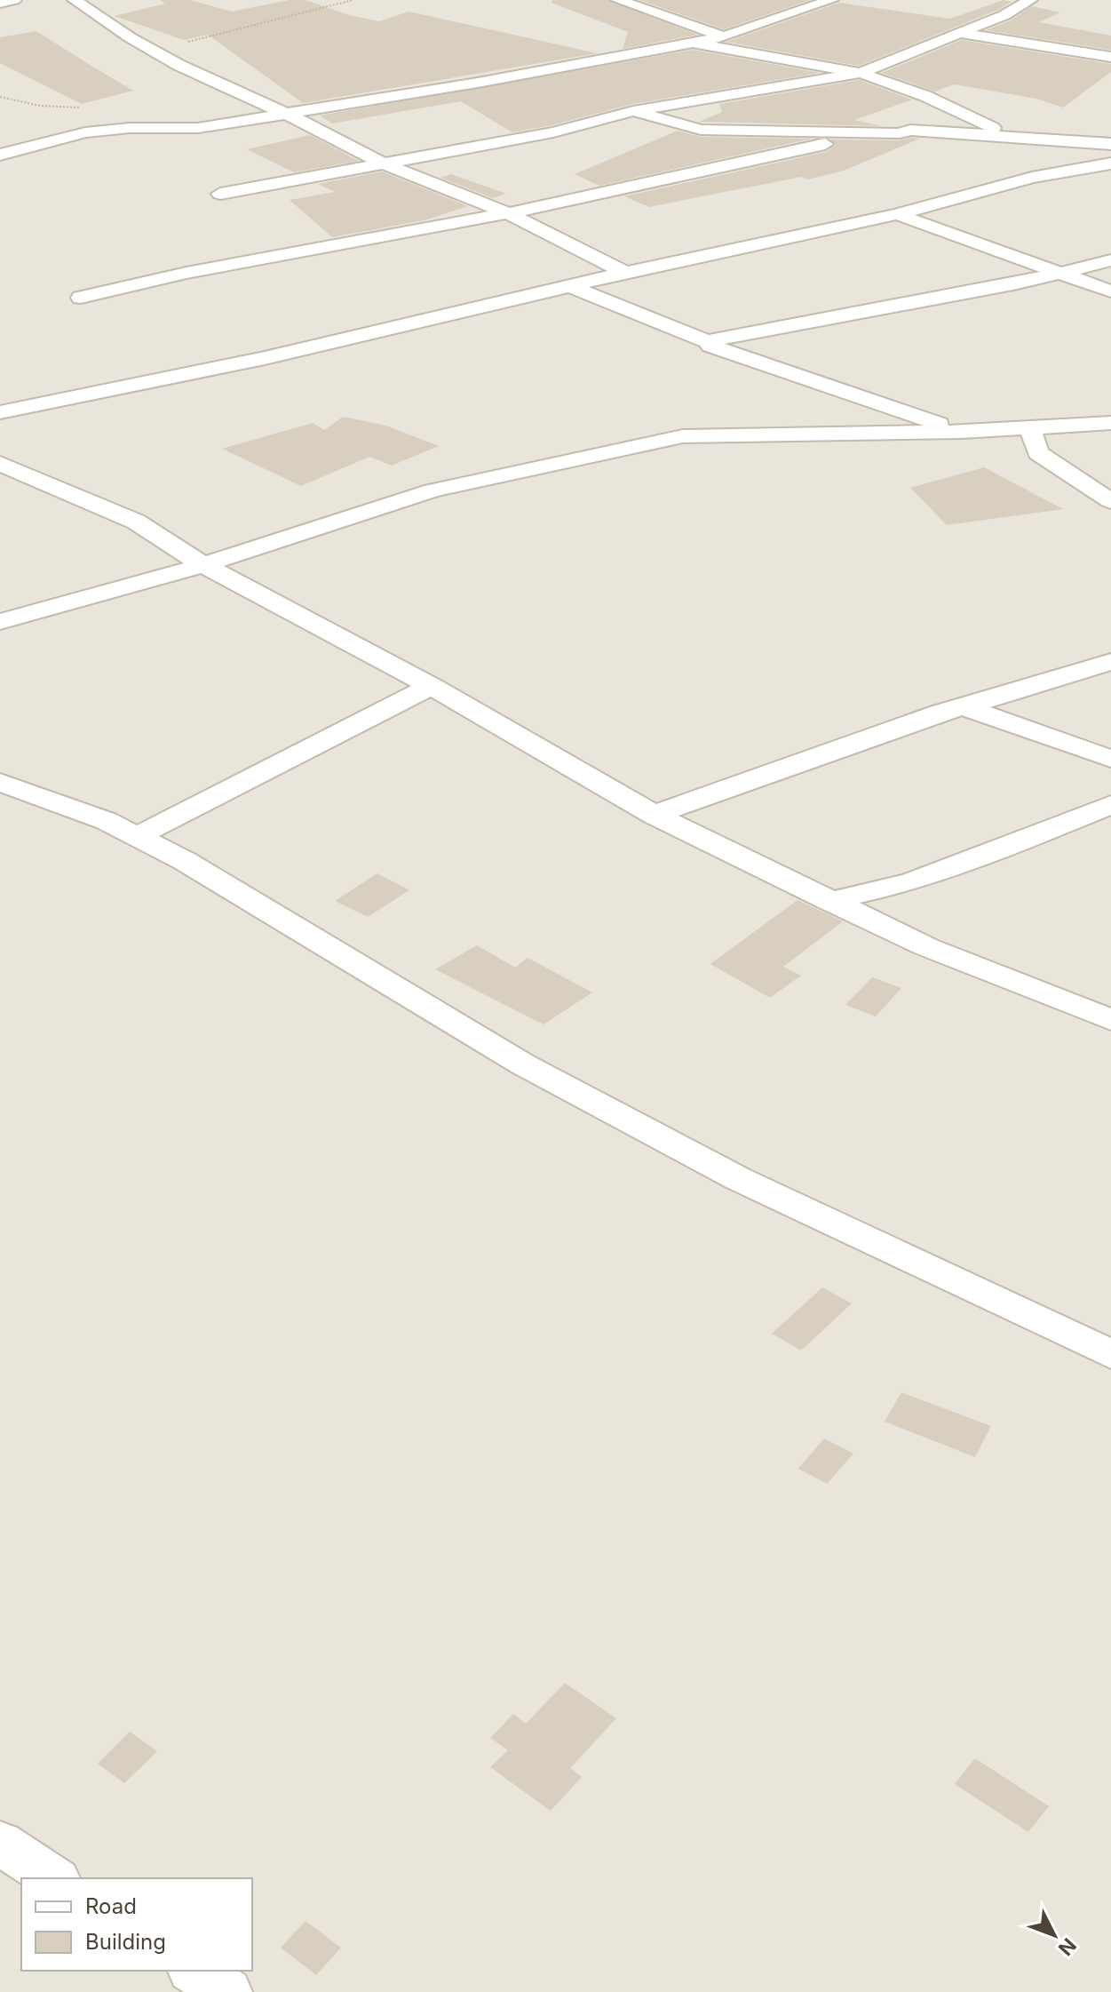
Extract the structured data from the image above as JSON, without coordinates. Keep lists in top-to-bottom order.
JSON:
{
  "legend": ["Road", "Building"],
  "north": "bottom right"
}
